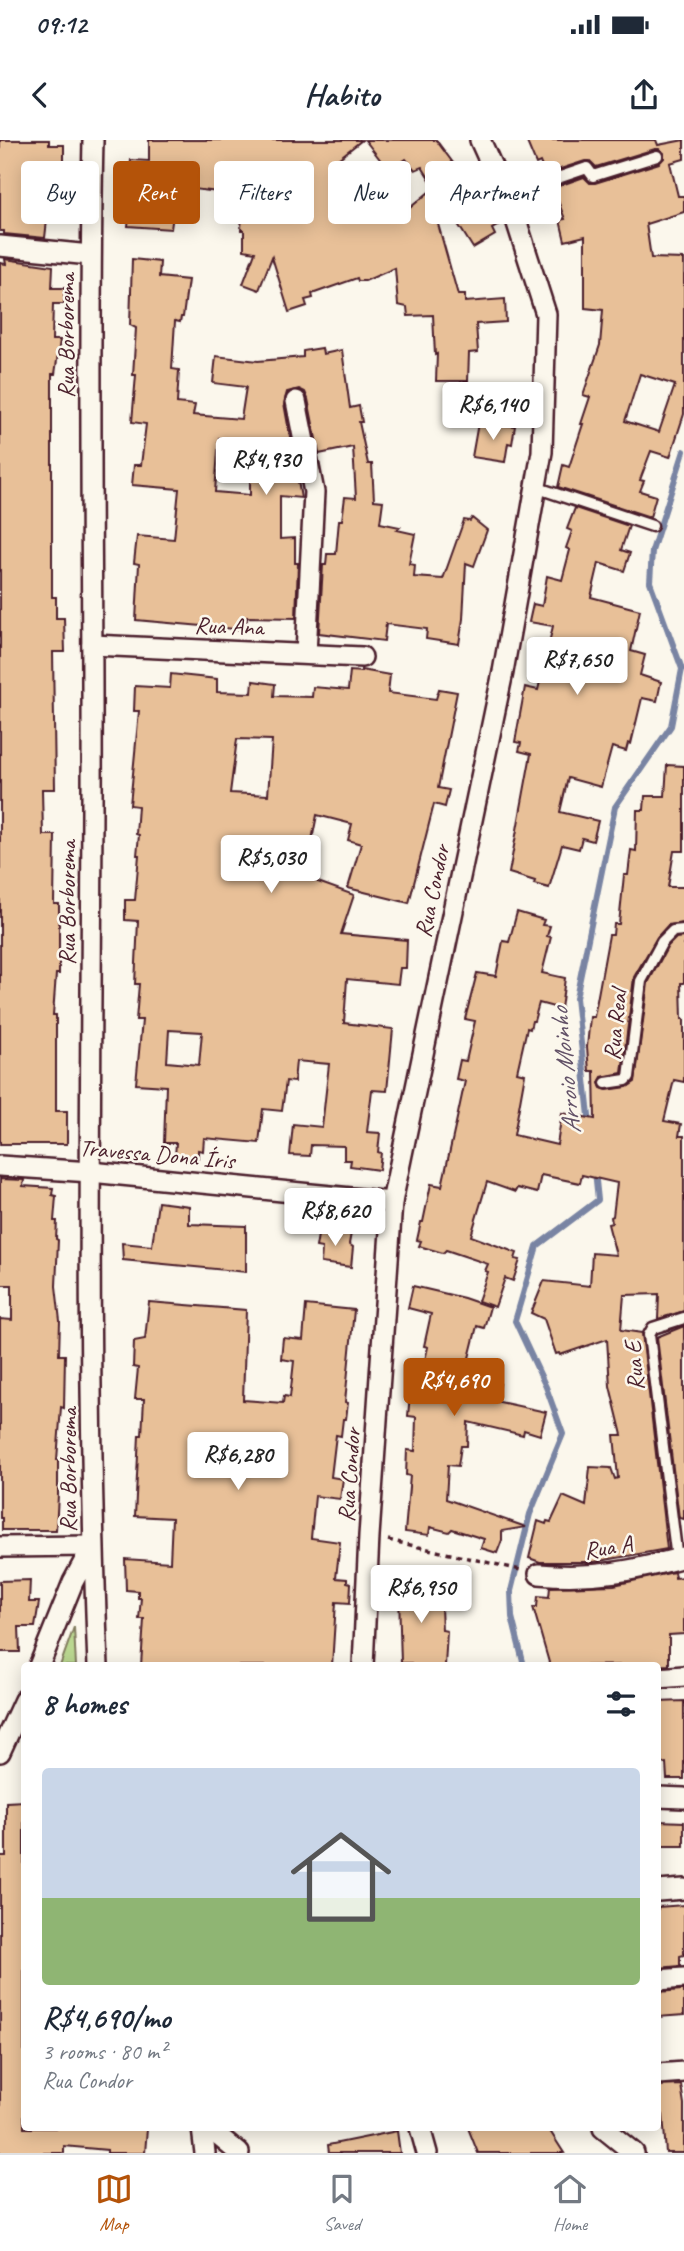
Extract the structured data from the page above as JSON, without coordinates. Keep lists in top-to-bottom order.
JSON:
{
  "streets": {
    "street": [
      "Rua Borborema",
      "Rua Ana",
      "Rua Condor",
      "Travessa Dona Íris",
      "Rua A"
    ],
    "lane": ["Rua Real", "Rua E"]
  },
  "crossings": [
    ["Rua Borborema", "Rua Ana"],
    ["Rua Borborema", "Travessa Dona Íris"],
    ["Rua Condor", "Travessa Dona Íris"],
    ["Rua E", "Rua A"]
  ],
  "water": ["Arroio Moinho"],
  "page": {
    "status": "09:12",
    "header": "Habito",
    "chip": [
      "Buy",
      "Rent",
      "Filters",
      "New",
      "Apartment"
    ],
    "price": [
      "R$6,140",
      "R$4,930",
      "R$7,650",
      "R$5,030",
      "R$8,620",
      "R$4,690",
      "R$6,280",
      "R$6,950"
    ],
    "heading": "8 homes",
    "list": [
      {
        "name": "R$4,690/mo",
        "note": "3 rooms · 80 m² · Rua Condor"
      }
    ],
    "tabs": ["Map", "Saved", "Home"]
  }
}
